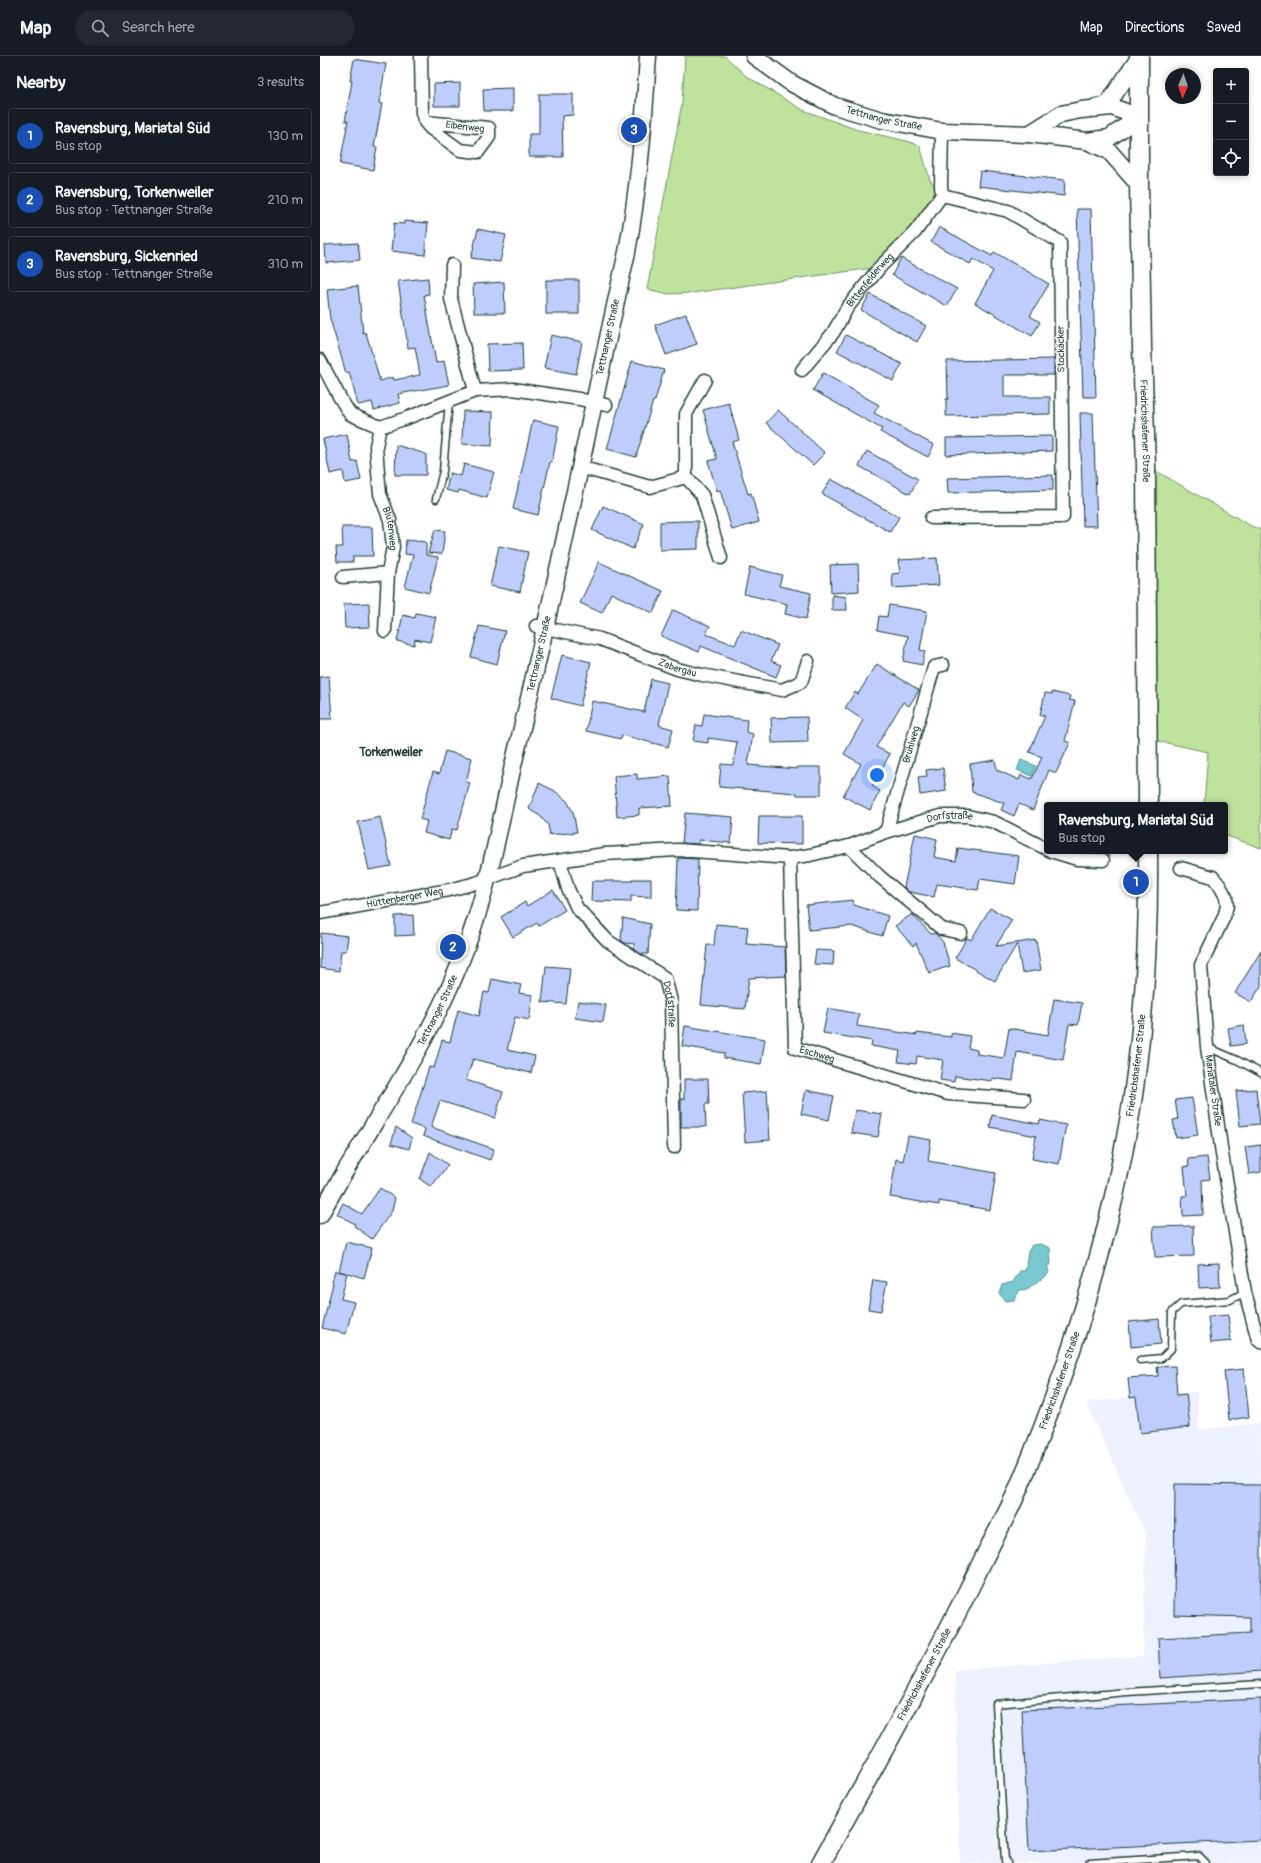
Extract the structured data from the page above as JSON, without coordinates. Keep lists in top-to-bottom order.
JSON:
{
  "streets": {
    "main road": ["Friedrichshafener Straße"],
    "street": [
      "Tettnanger Straße",
      "Eibenweg",
      "Bittenfelderweg",
      "Stockäcker",
      "Blütenweg",
      "Zabergäu",
      "Brühlweg",
      "Dorfstraße",
      "Hüttenberger Weg",
      "Eschweg",
      "Mariataler Straße"
    ]
  },
  "crossings": [
    ["Tettnanger Straße", "Friedrichshafener Straße"],
    ["Tettnanger Straße", "Zabergäu"],
    ["Tettnanger Straße", "Dorfstraße"],
    ["Tettnanger Straße", "Hüttenberger Weg"],
    ["Bittenfelderweg", "Stockäcker"],
    ["Brühlweg", "Dorfstraße"],
    ["Dorfstraße", "Hüttenberger Weg"],
    ["Dorfstraße", "Eschweg"]
  ],
  "districts": ["Torkenweiler"],
  "north": "bottom",
  "page": {
    "header": "Map",
    "search": "Search here",
    "nav": ["Map", "Directions", "Saved"],
    "heading": ["Nearby", "3 results"],
    "map_buttons": ["+", "−"],
    "list": [
      {
        "mark": "1",
        "name": "Ravensburg, Mariatal Süd",
        "note": "Bus stop",
        "value": "130 m"
      },
      {
        "mark": "2",
        "name": "Ravensburg, Torkenweiler",
        "note": "Bus stop · Tettnanger Straße",
        "value": "210 m"
      },
      {
        "mark": "3",
        "name": "Ravensburg, Sickenried",
        "note": "Bus stop · Tettnanger Straße",
        "value": "310 m"
      }
    ],
    "pins": ["3", "1", "2"],
    "popup": ["Ravensburg, Mariatal Süd", "Bus stop"]
  }
}
